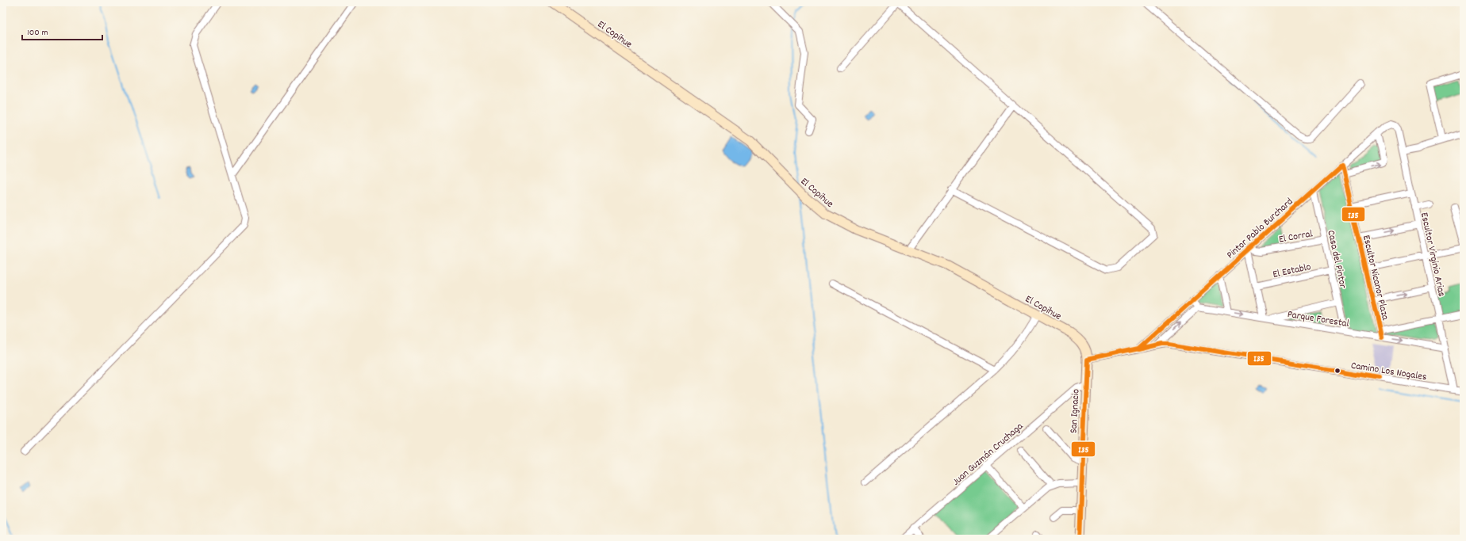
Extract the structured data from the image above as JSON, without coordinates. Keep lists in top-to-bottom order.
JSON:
{
  "streets": {
    "main road": ["El Copihue", "San Ignacio"],
    "street": [
      "Pintor Pablo Burchard",
      "El Corral",
      "Escultor Virginio Arias",
      "Casa del Pintor",
      "El Establo",
      "Escultor Nicanor Plaza",
      "Parque Forestal",
      "Camino Los Nogales",
      "Juan Guzmán Cruchaga"
    ]
  },
  "crossings": [
    ["El Copihue", "Camino Los Nogales"],
    ["El Copihue", "San Ignacio"],
    ["Pintor Pablo Burchard", "El Corral"],
    ["Pintor Pablo Burchard", "Escultor Virginio Arias"],
    ["Pintor Pablo Burchard", "Casa del Pintor"],
    ["Pintor Pablo Burchard", "Escultor Nicanor Plaza"],
    ["Pintor Pablo Burchard", "Camino Los Nogales"],
    ["El Corral", "Casa del Pintor"],
    ["Escultor Virginio Arias", "Parque Forestal"],
    ["Escultor Virginio Arias", "Camino Los Nogales"],
    ["Casa del Pintor", "El Establo"],
    ["Casa del Pintor", "Parque Forestal"],
    ["Escultor Nicanor Plaza", "Parque Forestal"],
    ["Camino Los Nogales", "San Ignacio"],
    ["San Ignacio", "Juan Guzmán Cruchaga"]
  ],
  "lines": ["transit line I35"],
  "scale_bar": "100 m"
}
